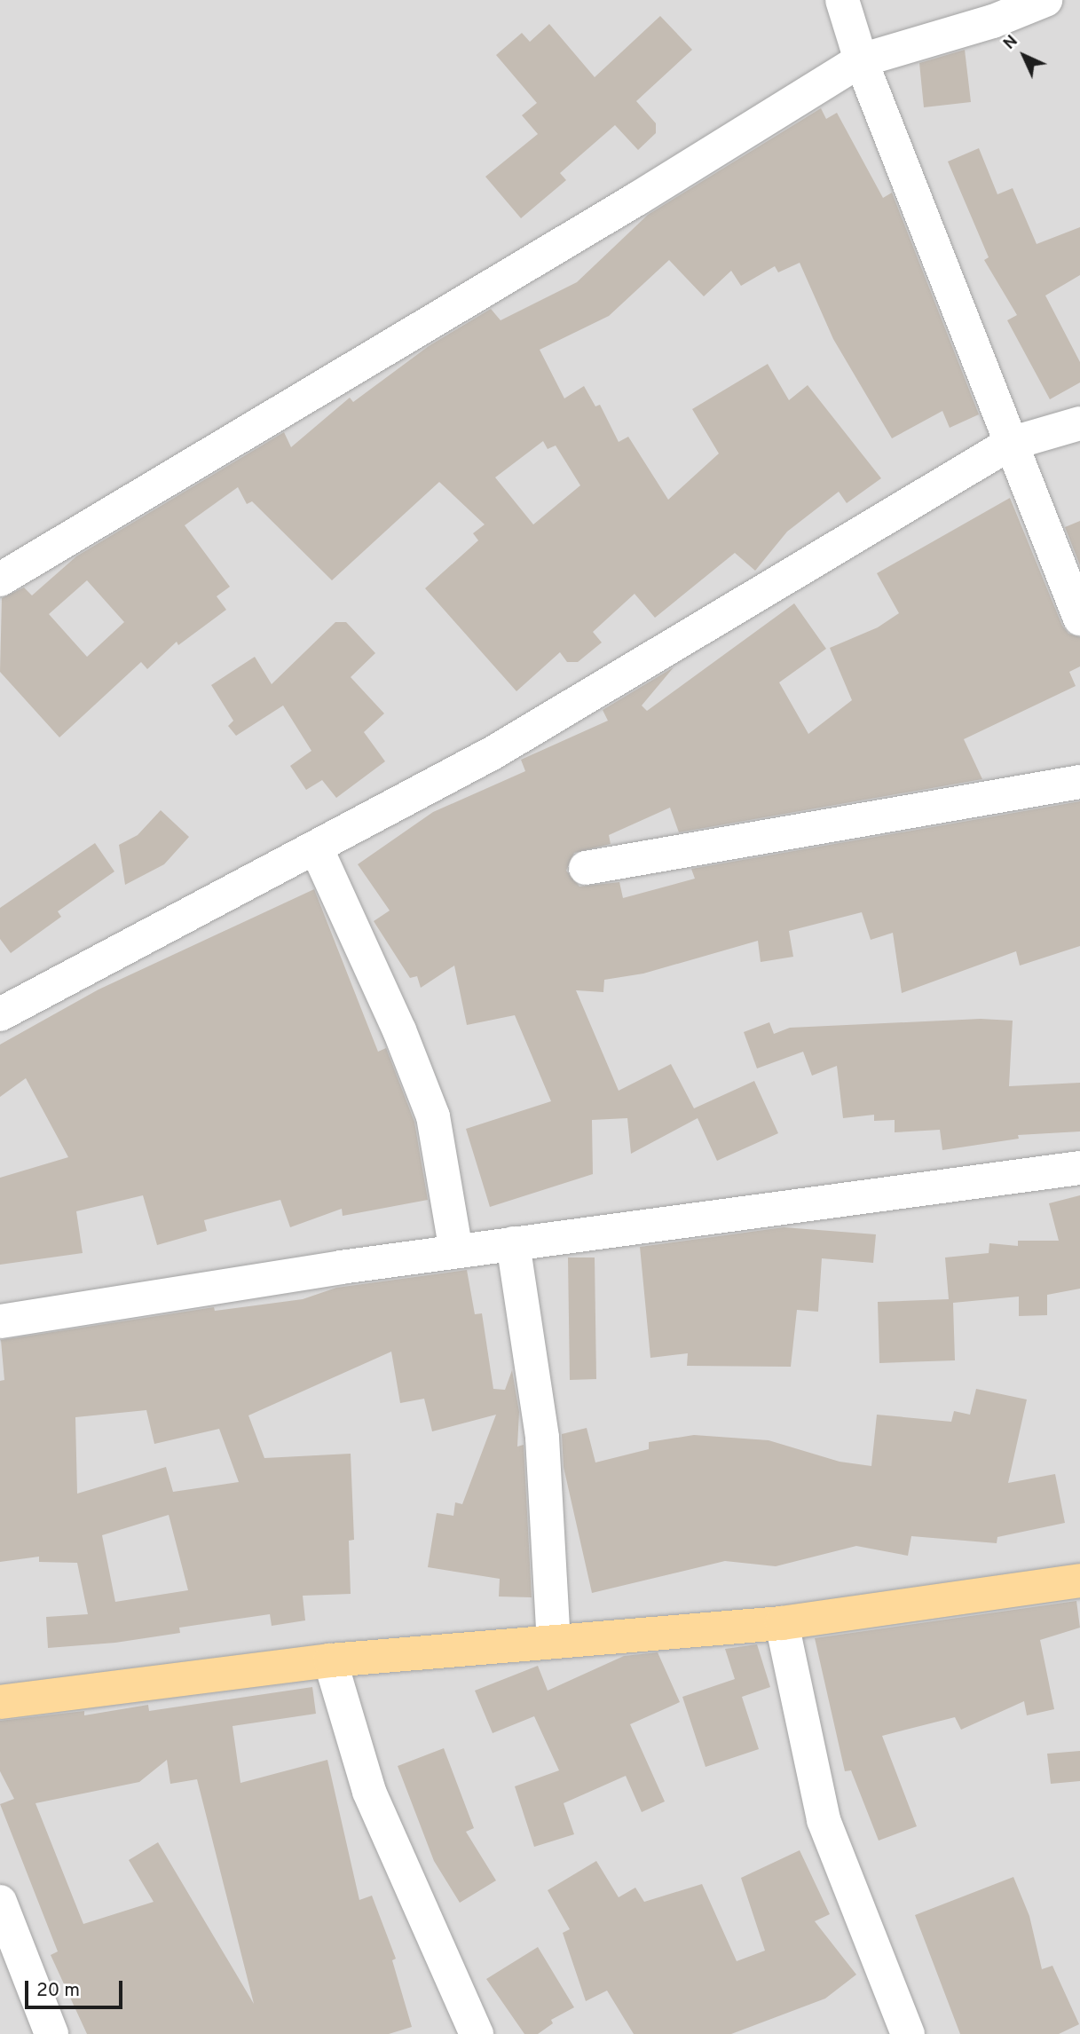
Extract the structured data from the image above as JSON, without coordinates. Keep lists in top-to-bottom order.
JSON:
{
  "scale_bar": "20 m",
  "north": "top left"
}
